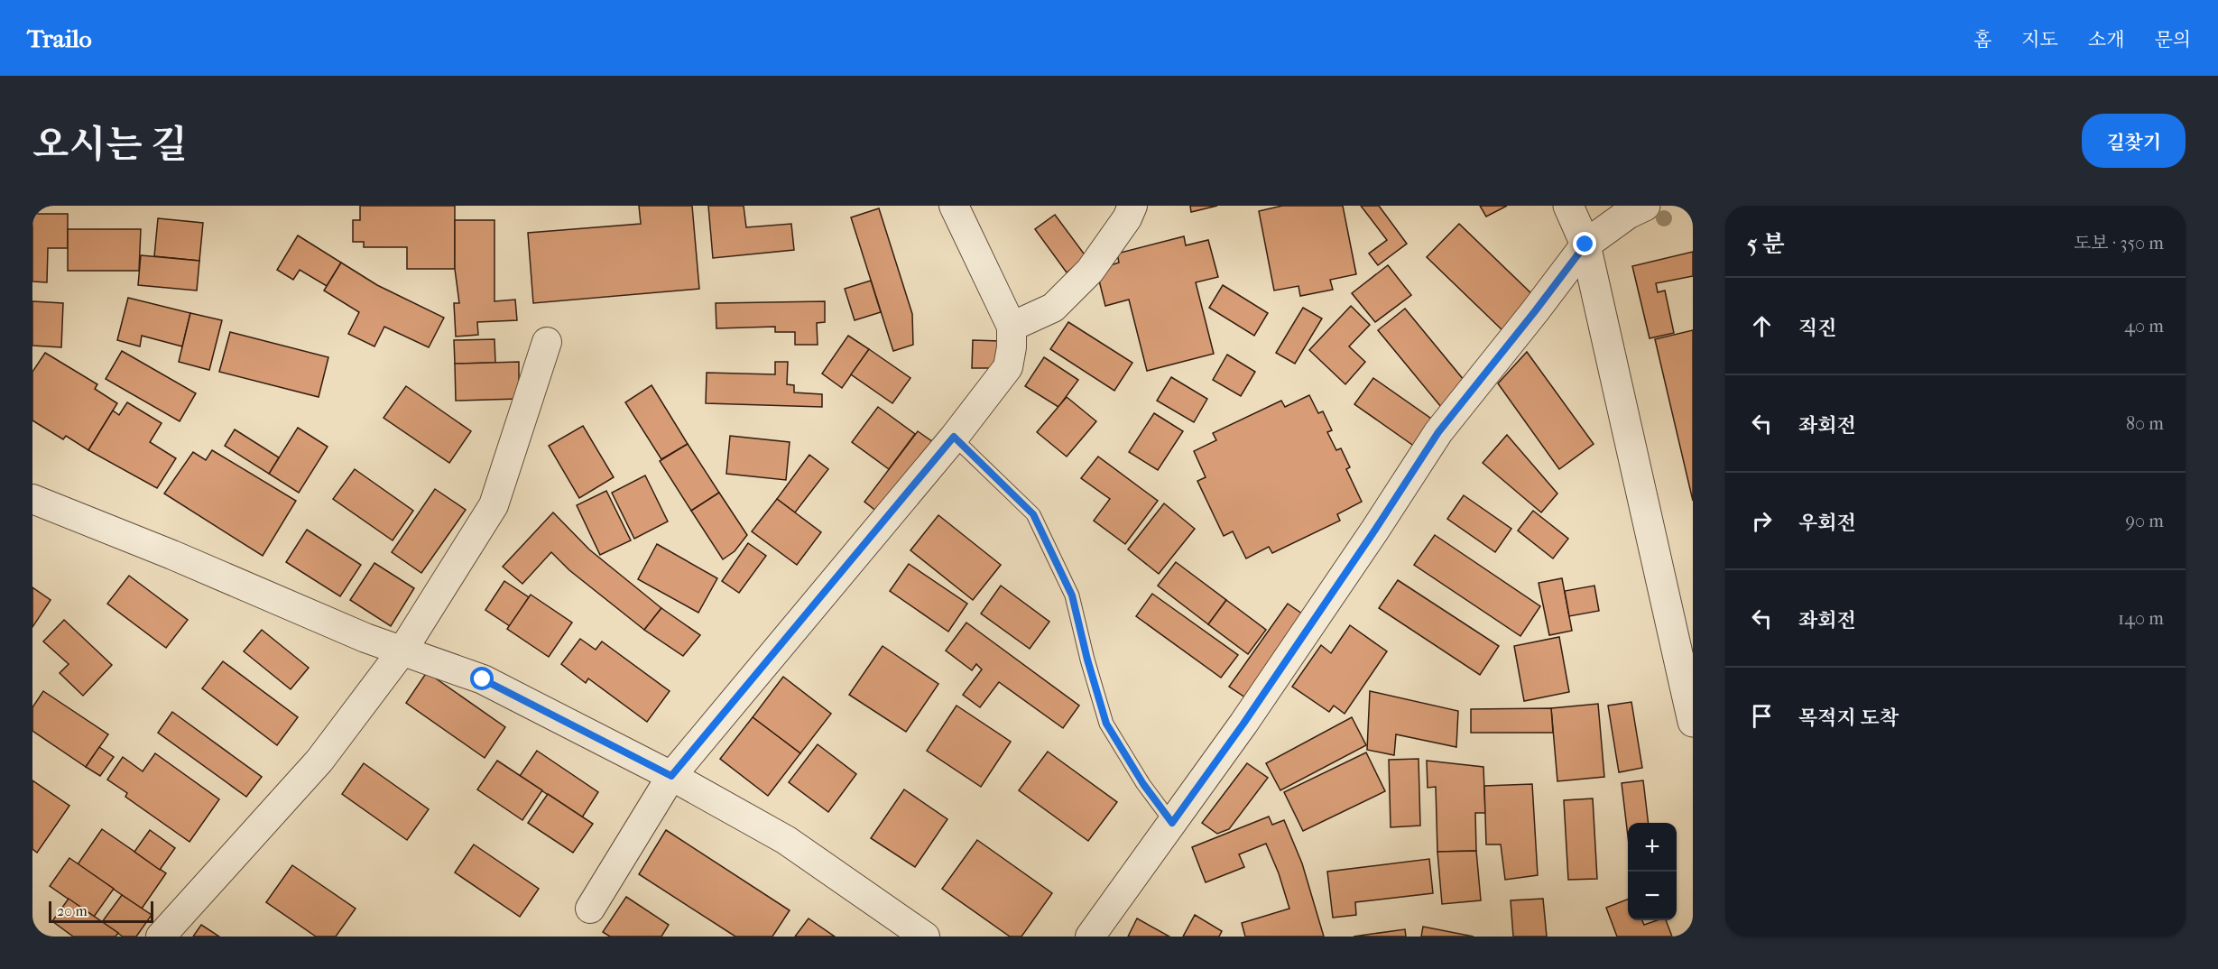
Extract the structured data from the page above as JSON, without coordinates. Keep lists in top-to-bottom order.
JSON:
{
  "scale_bar": "20 m",
  "page": {
    "header": "Trailo",
    "nav": [
      "홈",
      "지도",
      "소개",
      "문의"
    ],
    "title": "오시는 길",
    "buttons": "길찾기",
    "heading": ["5 분", "도보 · 350 m"],
    "list": [
      ["직진", "40 m"],
      ["좌회전", "80 m"],
      ["우회전", "90 m"],
      ["좌회전", "140 m"],
      "목적지 도착"
    ],
    "map_buttons": ["+", "−"],
    "scale": "20 m"
  }
}
